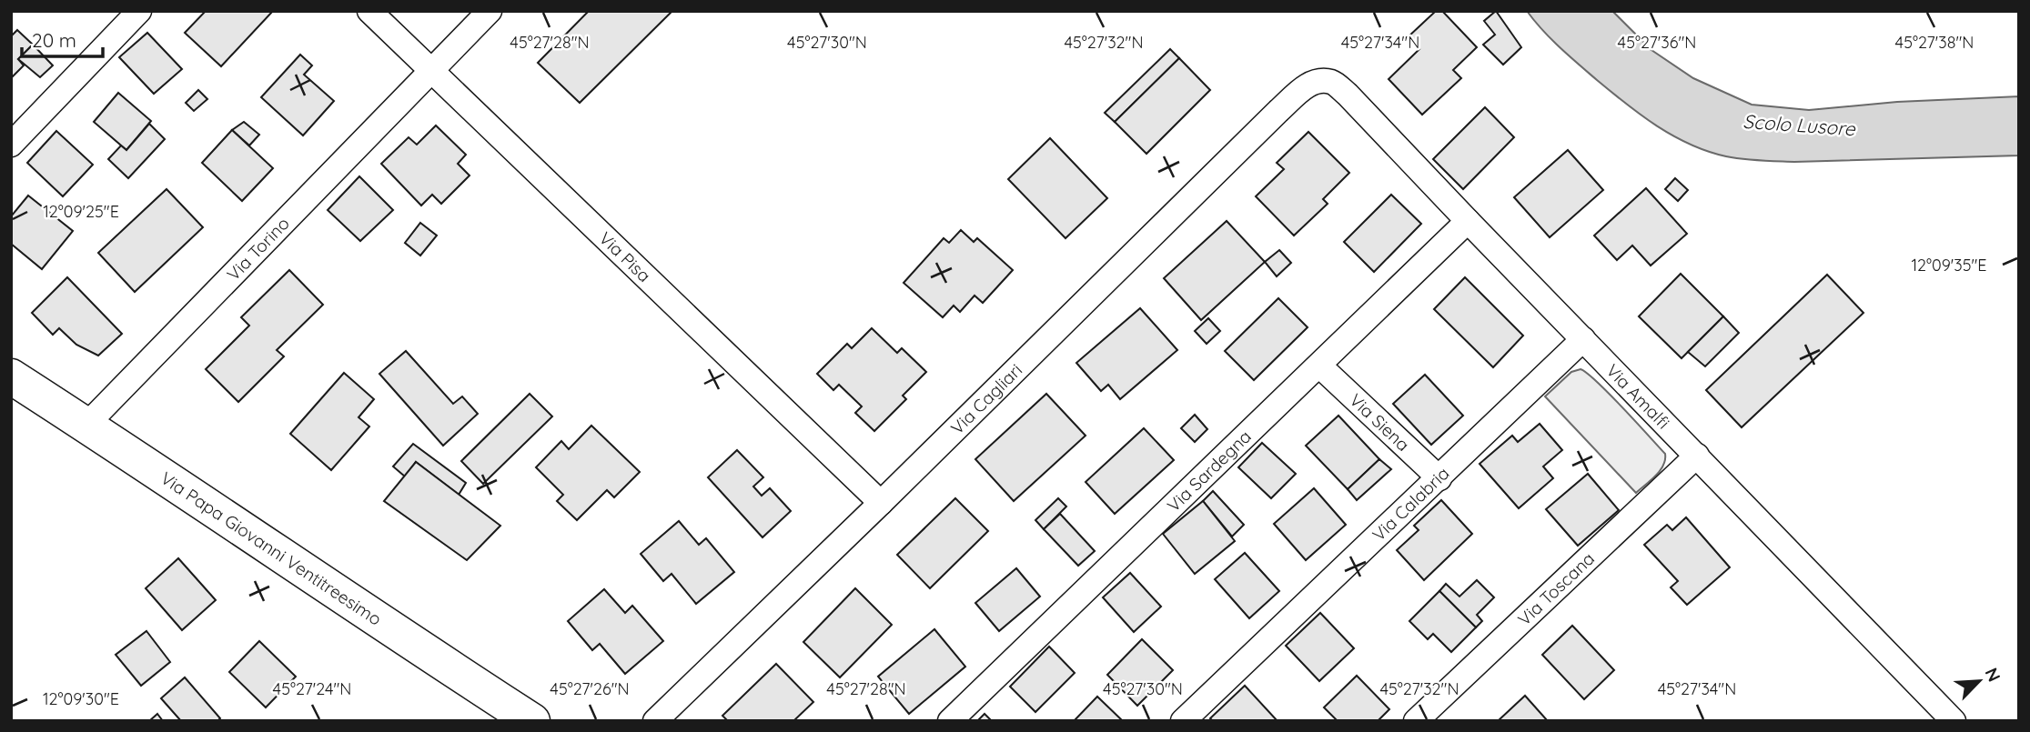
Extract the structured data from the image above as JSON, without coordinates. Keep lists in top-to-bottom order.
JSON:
{
  "streets": {
    "main road": ["Via Papa Giovanni Ventitreesimo"],
    "street": [
      "Via Torino",
      "Via Pisa",
      "Via Amalfi",
      "Via Cagliari",
      "Via Siena",
      "Via Sardegna",
      "Via Calabria",
      "Via Toscana"
    ]
  },
  "crossings": [
    ["Via Torino", "Via Pisa"],
    ["Via Torino", "Via Papa Giovanni Ventitreesimo"],
    ["Via Pisa", "Via Cagliari"],
    ["Via Amalfi", "Via Cagliari"],
    ["Via Amalfi", "Via Sardegna"],
    ["Via Amalfi", "Via Calabria"],
    ["Via Amalfi", "Via Toscana"],
    ["Via Siena", "Via Sardegna"],
    ["Via Siena", "Via Calabria"]
  ],
  "water": ["Scolo Lusore"],
  "scale_bar": "20 m",
  "north": "top right",
  "coordinates": [
    "45°27'28\"N",
    "45°27'30\"N",
    "45°27'32\"N",
    "45°27'34\"N",
    "45°27'36\"N",
    "45°27'38\"N",
    "12°09'25\"E",
    "12°09'35\"E",
    "45°27'24\"N",
    "45°27'26\"N",
    "12°09'30\"E"
  ]
}
